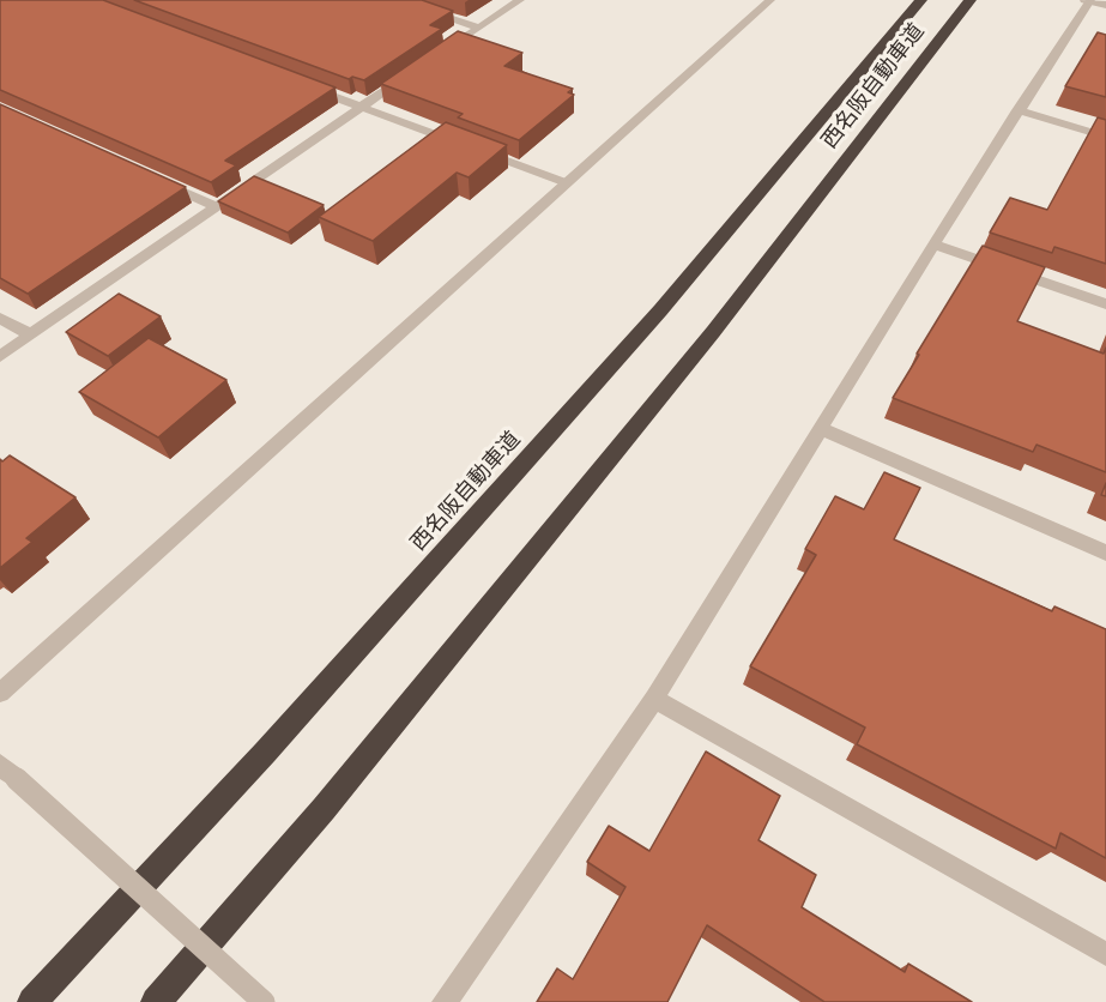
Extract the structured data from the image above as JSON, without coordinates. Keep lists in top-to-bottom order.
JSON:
{
  "streets": {
    "highway": ["西名阪自動車道"]
  }
}
